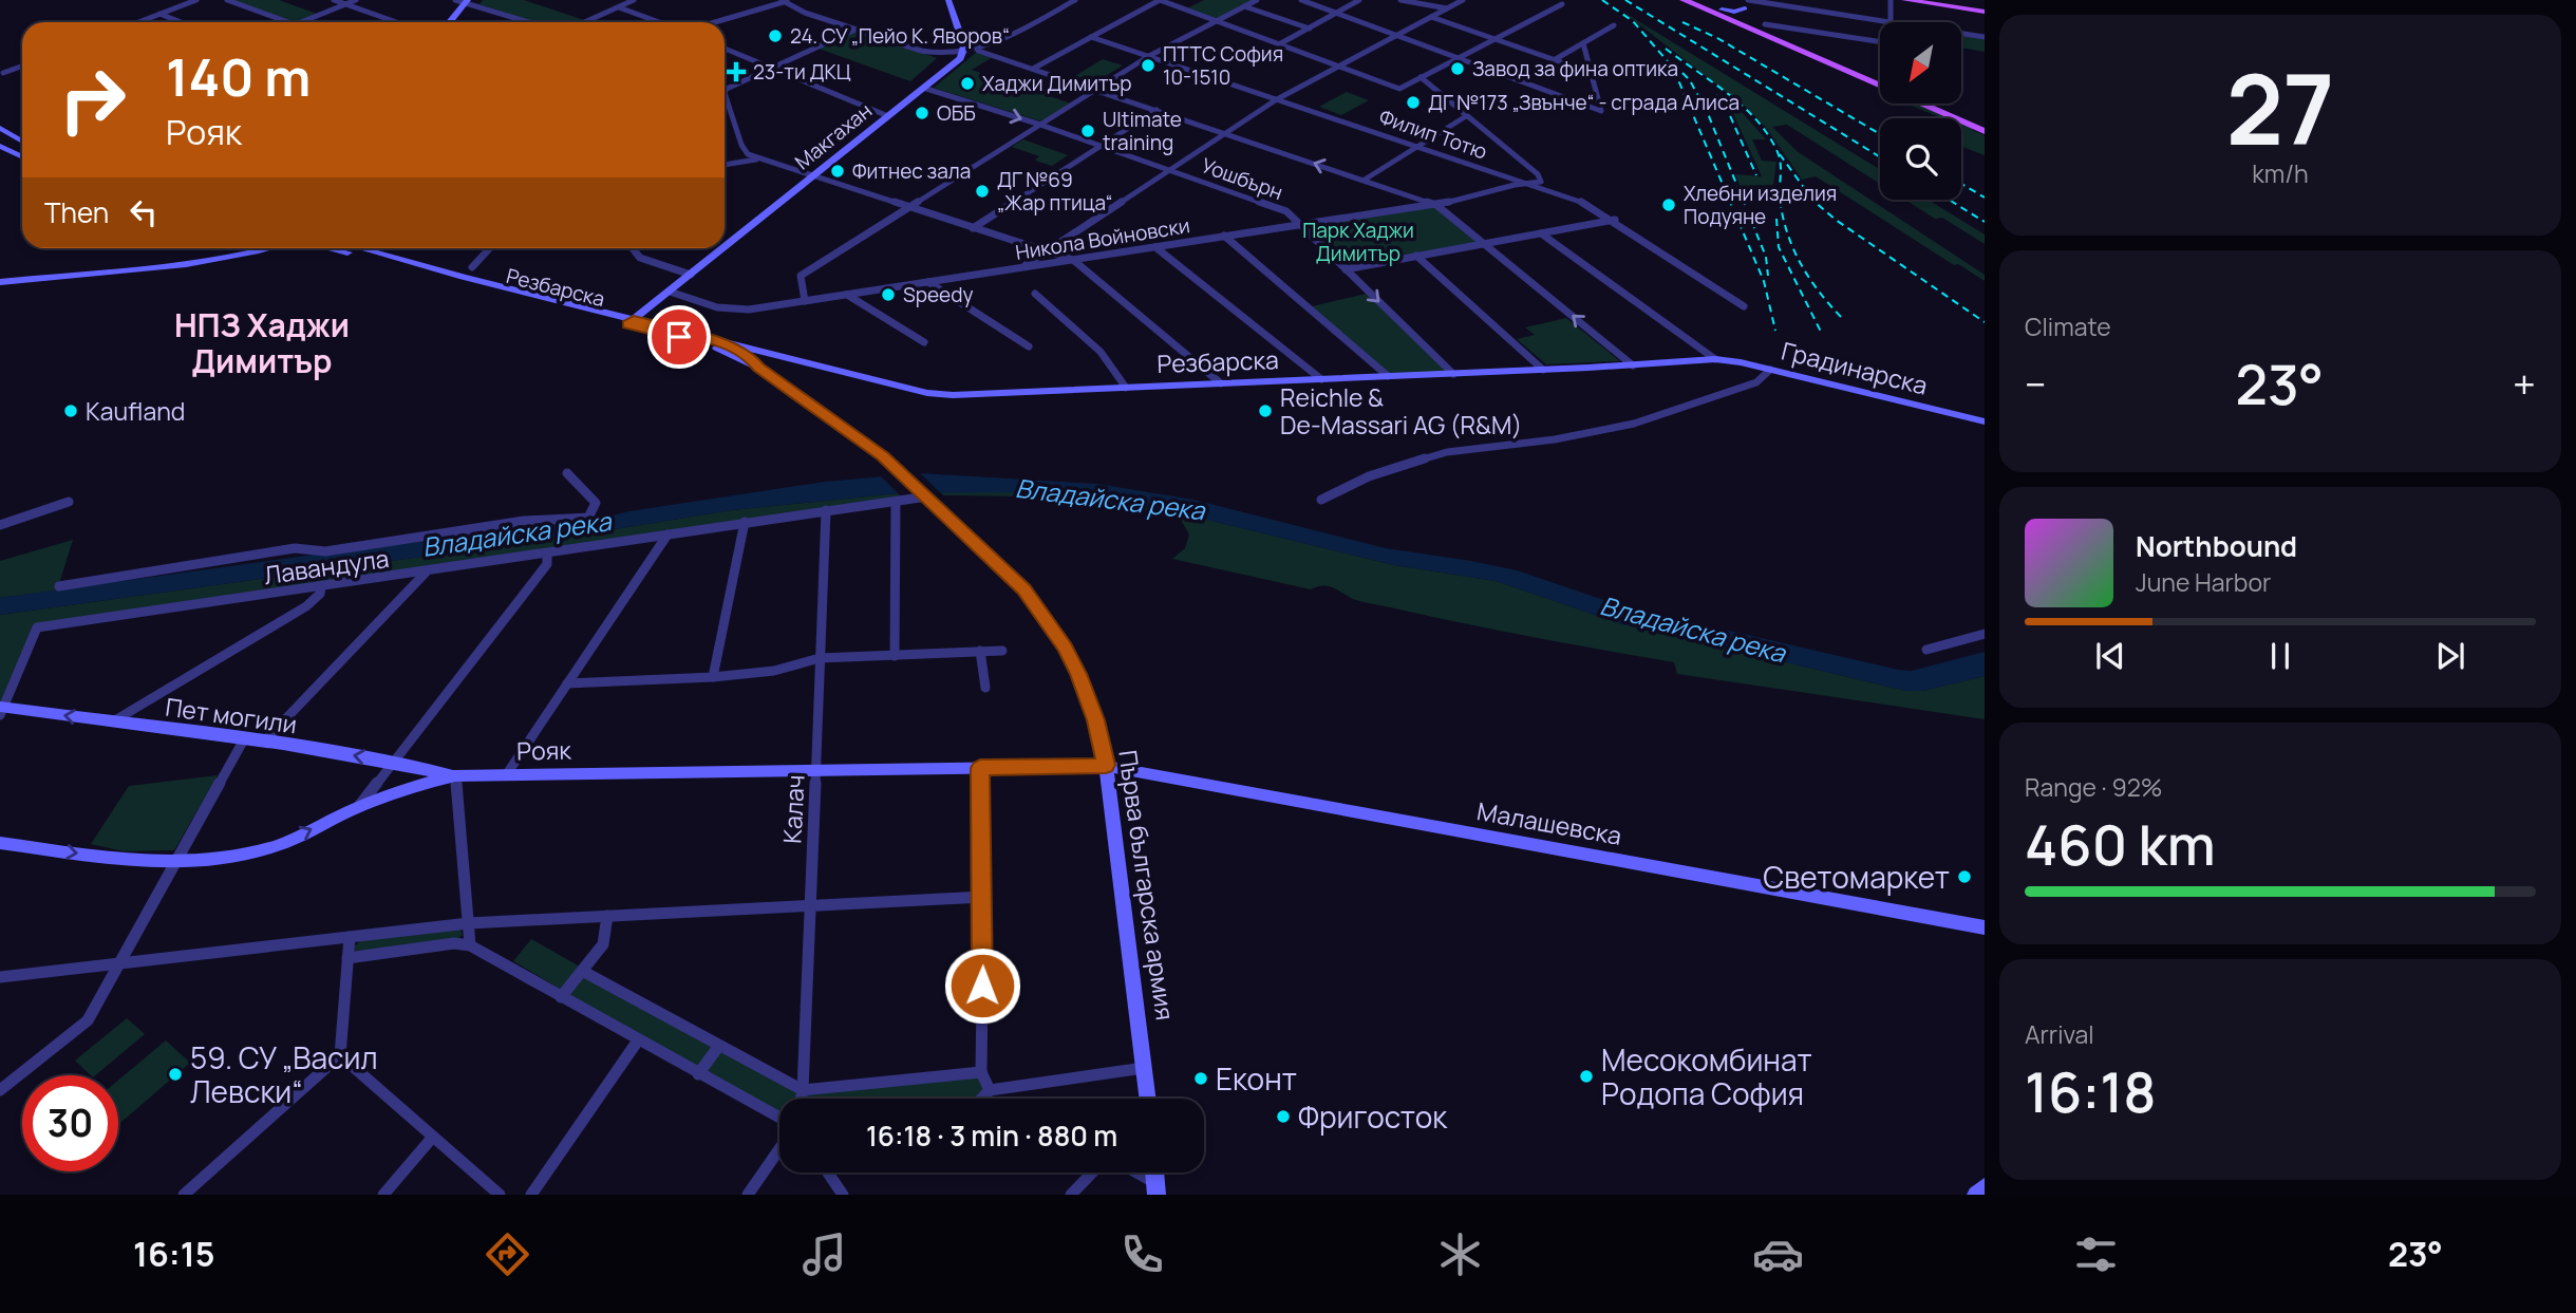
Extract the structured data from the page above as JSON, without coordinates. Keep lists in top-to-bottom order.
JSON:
{
  "streets": {
    "street": [
      "Филип Тотю",
      "Макгахан",
      "Уошбърн",
      "Никола Войновски",
      "Резбарска",
      "Градинарска",
      "Лавандула",
      "Пет могили",
      "Рояк",
      "Калач",
      "Малашевска",
      "Първа българска армия"
    ]
  },
  "crossings": [
    ["Филип Тотю", "Никола Войновски"],
    ["Макгахан", "Уошбърн"],
    ["Макгахан", "Никола Войновски"],
    ["Макгахан", "Резбарска"],
    ["Уошбърн", "Никола Войновски"],
    ["Уошбърн", "Резбарска"],
    ["Резбарска", "Градинарска"],
    ["Резбарска", "Първа българска армия"],
    ["Лавандула", "Пет могили"],
    ["Лавандула", "Калач"],
    ["Лавандула", "Първа българска армия"],
    ["Пет могили", "Рояк"],
    ["Рояк", "Калач"],
    ["Рояк", "Малашевска"],
    ["Рояк", "Първа българска армия"],
    ["Малашевска", "Първа българска армия"]
  ],
  "one_way": ["Пет могили"],
  "districts": ["НПЗ Хаджи Димитър"],
  "water": ["Владайска река"],
  "parks": ["Парк Хаджи Димитър"],
  "places": {
    "other": [
      "24. СУ „Пейо К. Яворов“",
      "ПТТС София 10-1510",
      "Завод за фина оптика",
      "Хаджи Димитър",
      "ДГ №173 „Звънче“ - сграда Алиса",
      "ОББ",
      "Ultimate training",
      "Фитнес зала",
      "ДГ №69 „Жар птица“",
      "Хлебни изделия Подуяне",
      "Speedy",
      "Kaufland",
      "Reichle & De-Massari AG (R&M)",
      "Светомаркет",
      "59. СУ „Васил Левски“",
      "Месокомбинат Родопа София",
      "Еконт",
      "Фригосток"
    ],
    "health": ["23-ти ДКЦ"]
  },
  "north": "bottom left",
  "page": {
    "tile": [
      ["27", "km/h"],
      "Climate",
      ["Range · 92%", "460 km"],
      ["Arrival", "16:18"]
    ],
    "turn": ["140 m", "Рояк"],
    "then": "Then",
    "heat": ["−", "23°", "+"],
    "song": ["Northbound", "June Harbor"],
    "limit": "30",
    "trip": "16:18 · 3 min · 880 m",
    "tabs": ["16:15", "23°"]
  }
}
